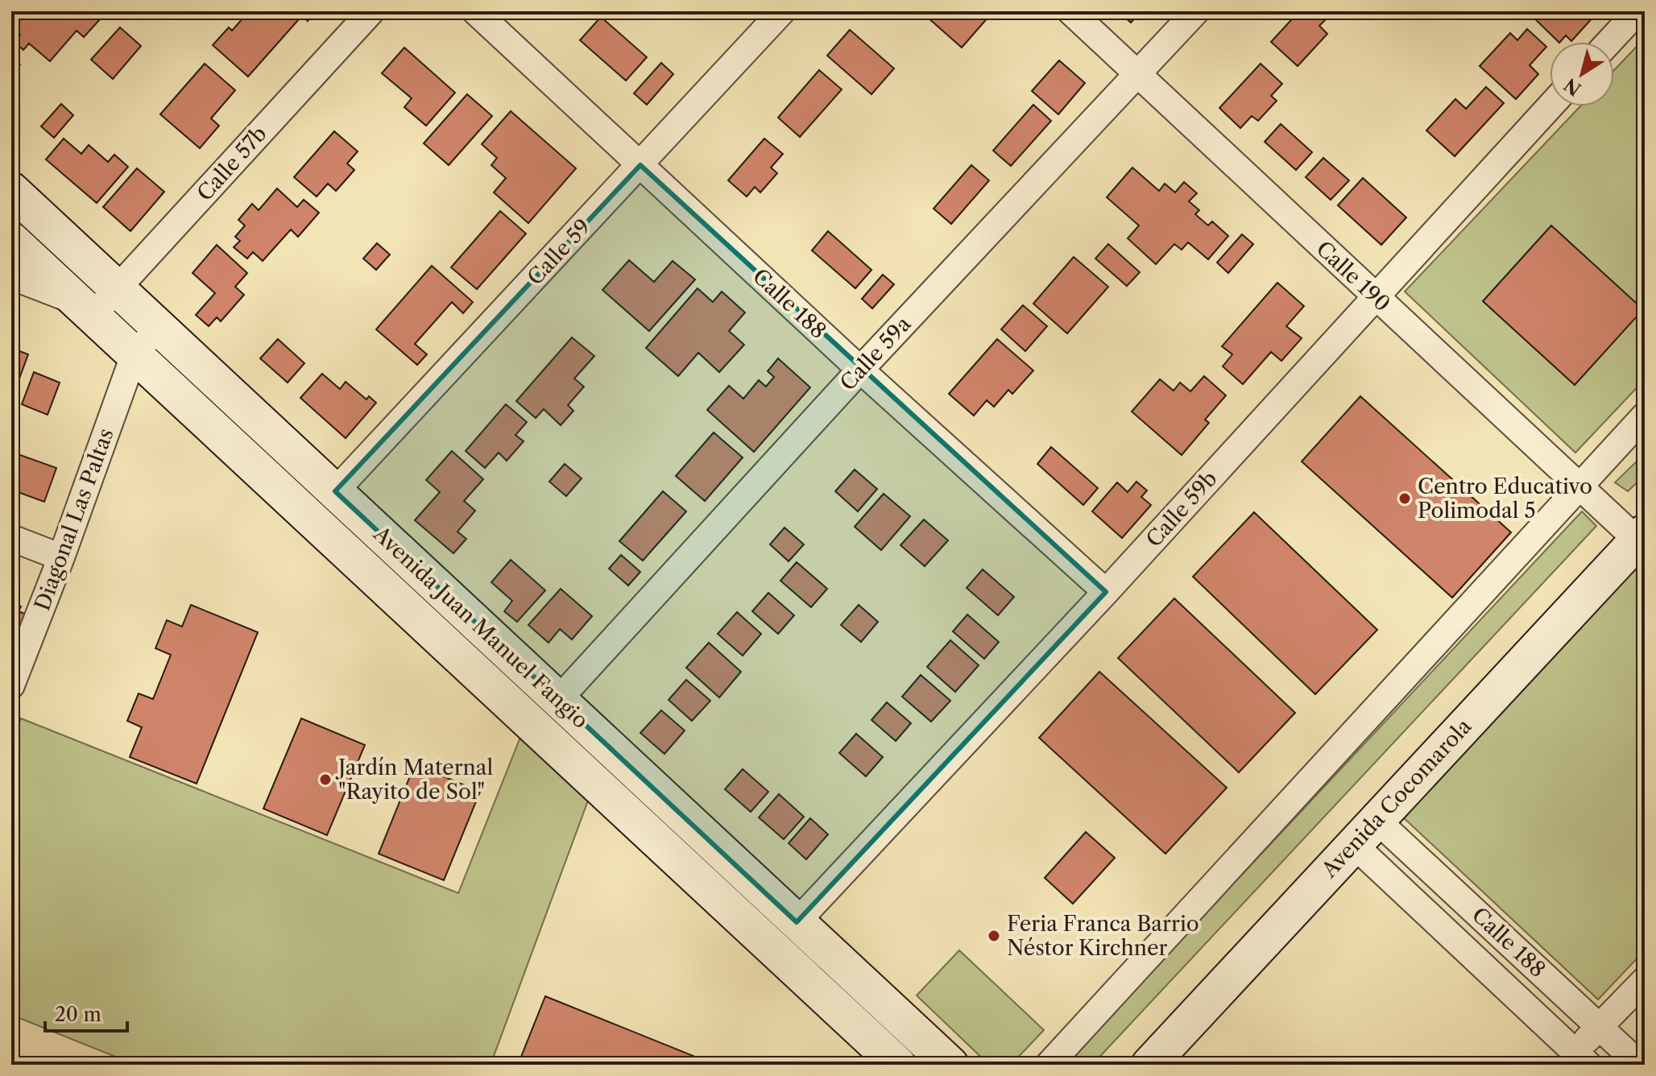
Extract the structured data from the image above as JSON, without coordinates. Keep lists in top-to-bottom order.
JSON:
{
  "streets": {
    "main road": ["Avenida Juan Manuel Fangio", "Avenida Cocomarola"],
    "street": [
      "Calle 57b",
      "Calle 59",
      "Calle 190",
      "Calle 188",
      "Calle 59a",
      "Calle 59b",
      "Diagonal Las Paltas"
    ]
  },
  "crossings": [
    ["Calle 57b", "Avenida Juan Manuel Fangio"],
    ["Calle 59", "Calle 188"],
    ["Calle 59", "Avenida Juan Manuel Fangio"],
    ["Calle 190", "Calle 59a"],
    ["Calle 190", "Calle 59b"],
    ["Calle 190", "Avenida Cocomarola"],
    ["Calle 188", "Calle 59a"],
    ["Calle 188", "Calle 59b"],
    ["Calle 188", "Avenida Cocomarola"],
    ["Calle 59a", "Avenida Juan Manuel Fangio"],
    ["Calle 59b", "Avenida Juan Manuel Fangio"],
    ["Diagonal Las Paltas", "Avenida Juan Manuel Fangio"]
  ],
  "places": ["Centro Educativo Polimodal 5", "Jardín Maternal \"Rayito de Sol\"", "Feria Franca Barrio Néstor Kirchner"],
  "scale_bar": "20 m",
  "north": "bottom left"
}
